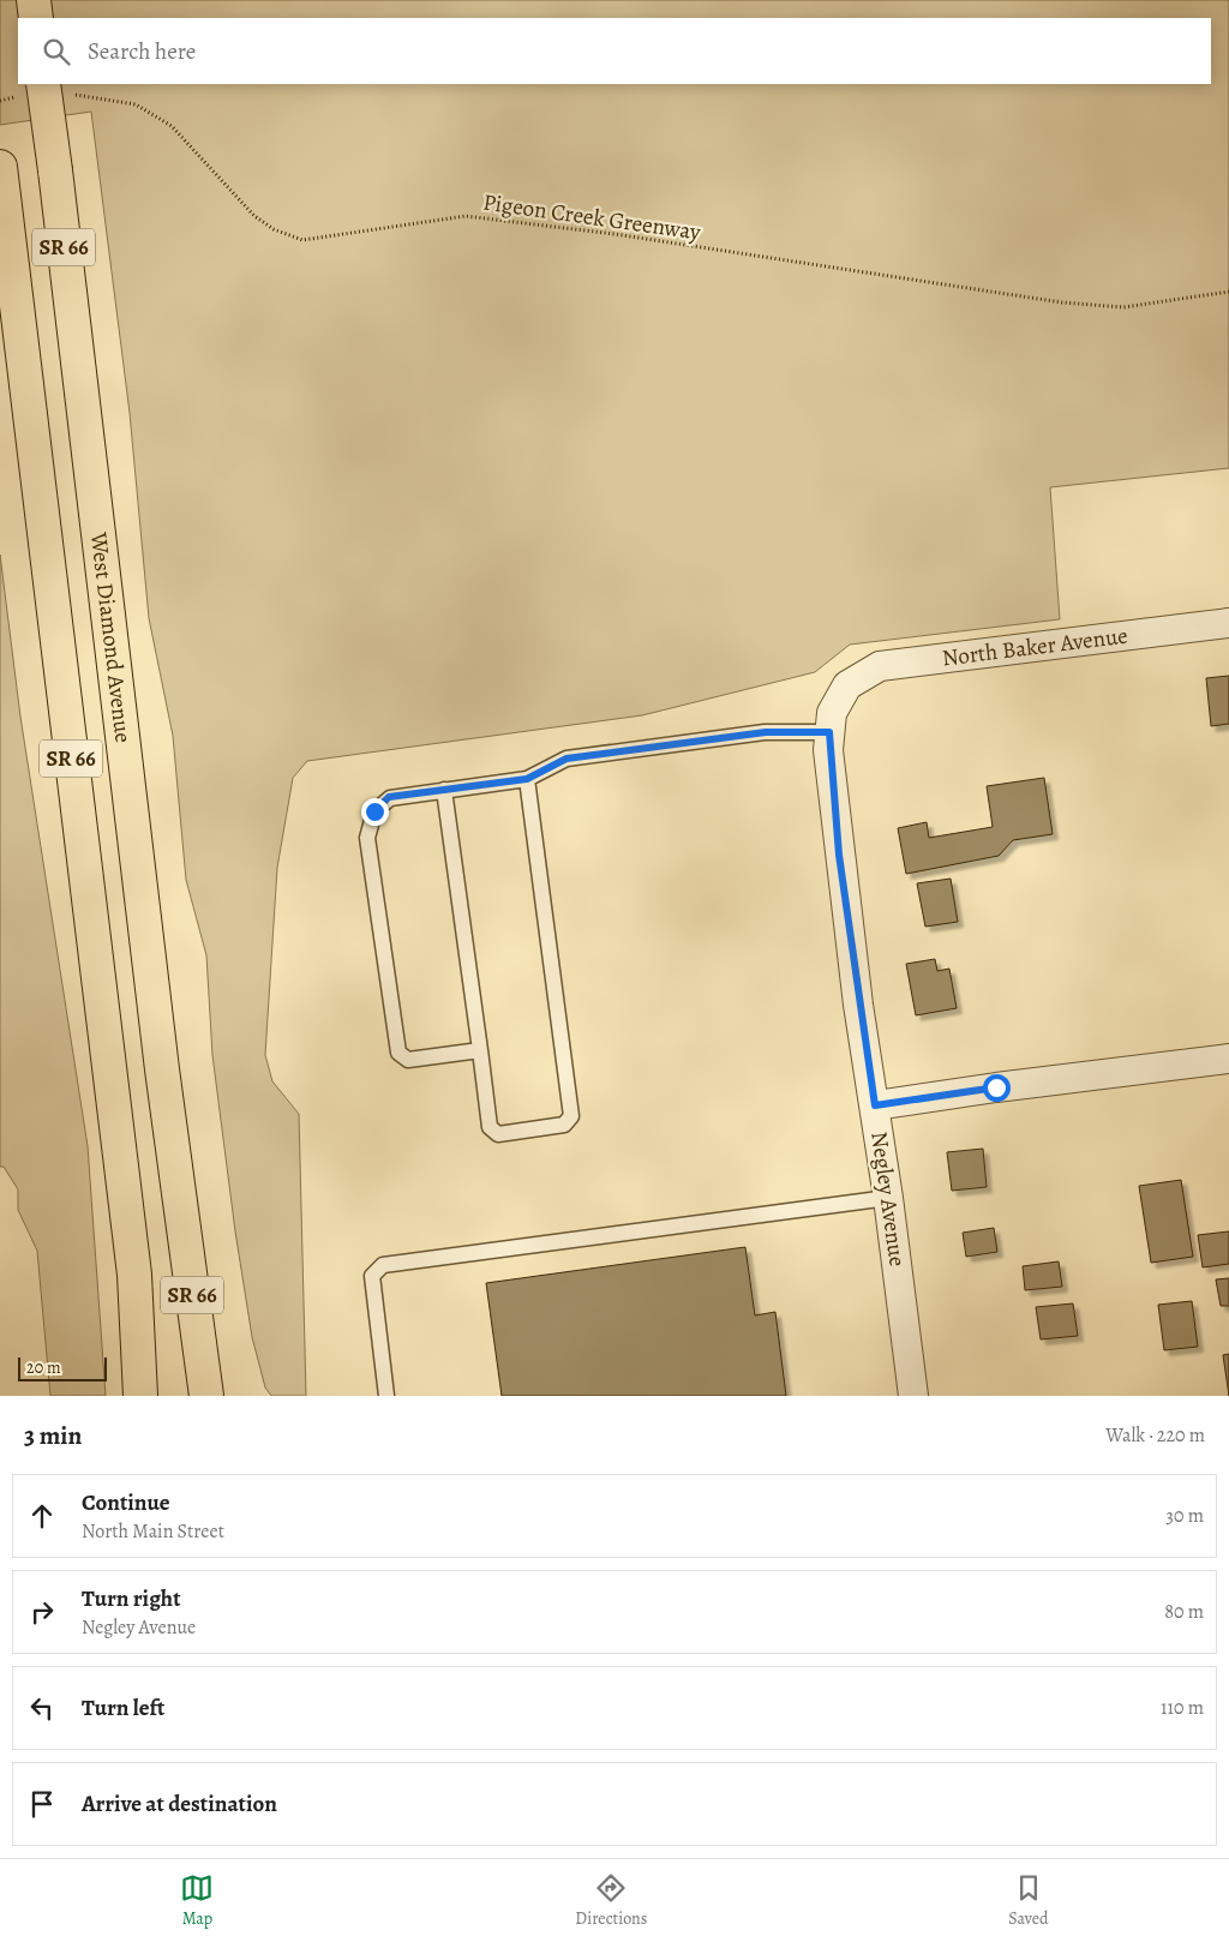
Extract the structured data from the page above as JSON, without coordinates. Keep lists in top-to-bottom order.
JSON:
{
  "streets": {
    "main road": ["SR 66", "West Diamond Avenue"],
    "street": ["North Baker Avenue", "Negley Avenue"],
    "path": ["Pigeon Creek Greenway"]
  },
  "crossings": [
    ["Pigeon Creek Greenway", "West Diamond Avenue"],
    ["North Baker Avenue", "Negley Avenue"]
  ],
  "scale_bar": "20 m",
  "page": {
    "search": "Search here",
    "scale": "20 m",
    "heading": ["3 min", "Walk · 220 m"],
    "list": [
      ["Continue", "North Main Street", "30 m"],
      ["Turn right", "Negley Avenue", "80 m"],
      ["Turn left", "110 m"],
      "Arrive at destination"
    ],
    "nav": ["Map", "Directions", "Saved"]
  }
}
